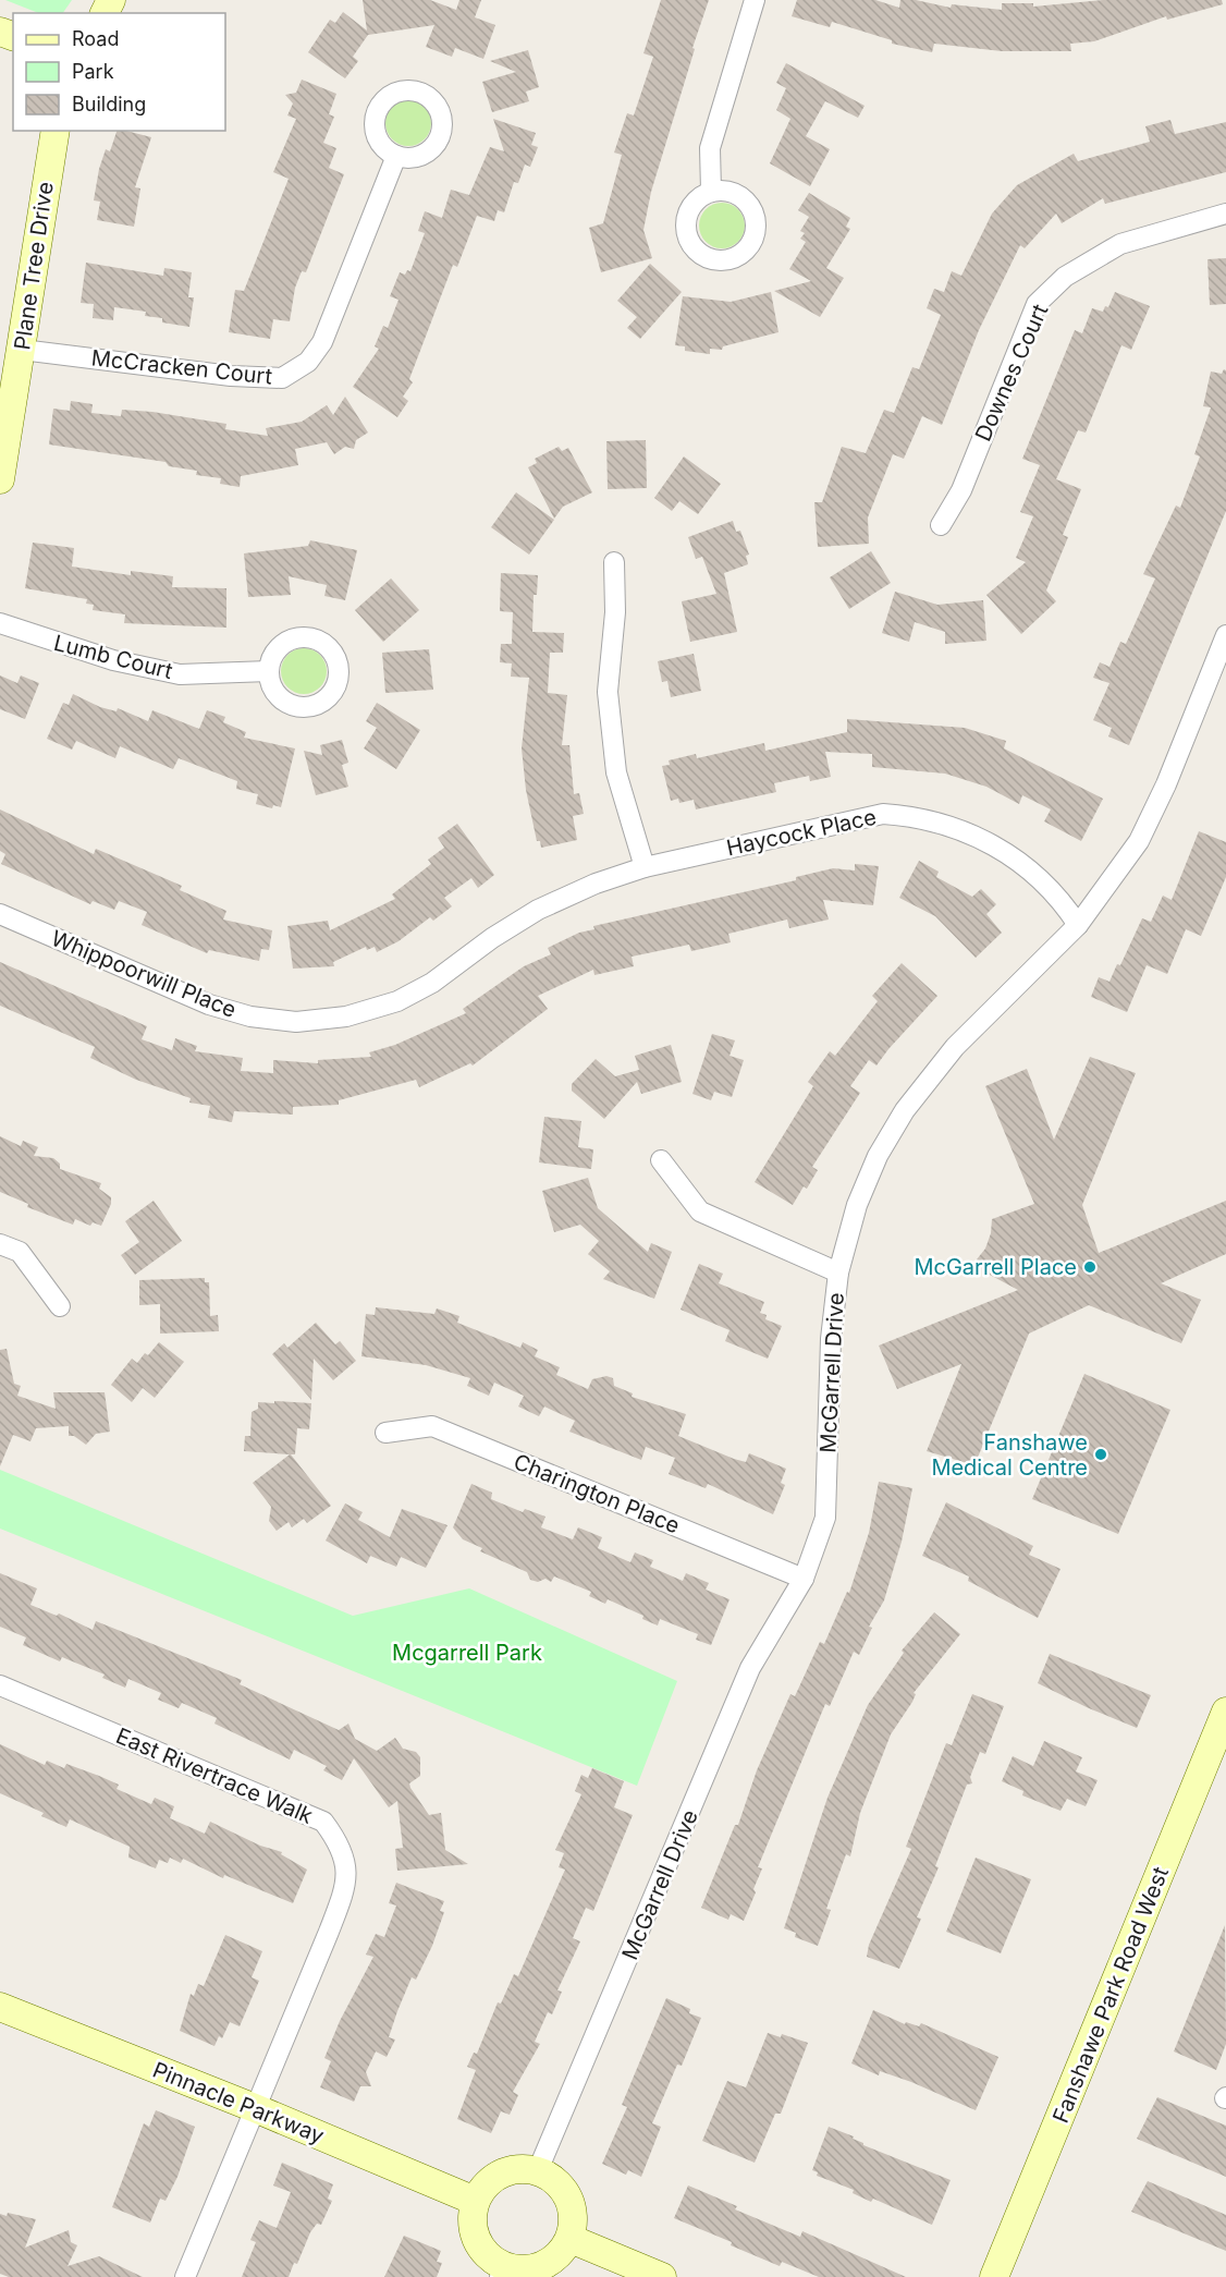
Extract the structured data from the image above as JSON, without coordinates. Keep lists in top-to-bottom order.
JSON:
{
  "streets": {
    "street": [
      "Plane Tree Drive",
      "McCracken Court",
      "Downes Court",
      "Lumb Court",
      "Haycock Place",
      "Whippoorwill Place",
      "McGarrell Drive",
      "Charington Place",
      "East Rivertrace Walk",
      "Fanshawe Park Road West",
      "Pinnacle Parkway"
    ]
  },
  "crossings": [
    ["Plane Tree Drive", "McCracken Court"],
    ["Haycock Place", "Whippoorwill Place"],
    ["Haycock Place", "McGarrell Drive"],
    ["McGarrell Drive", "Charington Place"],
    ["McGarrell Drive", "Pinnacle Parkway"],
    ["East Rivertrace Walk", "Pinnacle Parkway"]
  ],
  "parks": ["Mcgarrell Park"],
  "places": ["McGarrell Place", "Fanshawe Medical Centre"],
  "legend": ["Road", "Park", "Building"]
}
